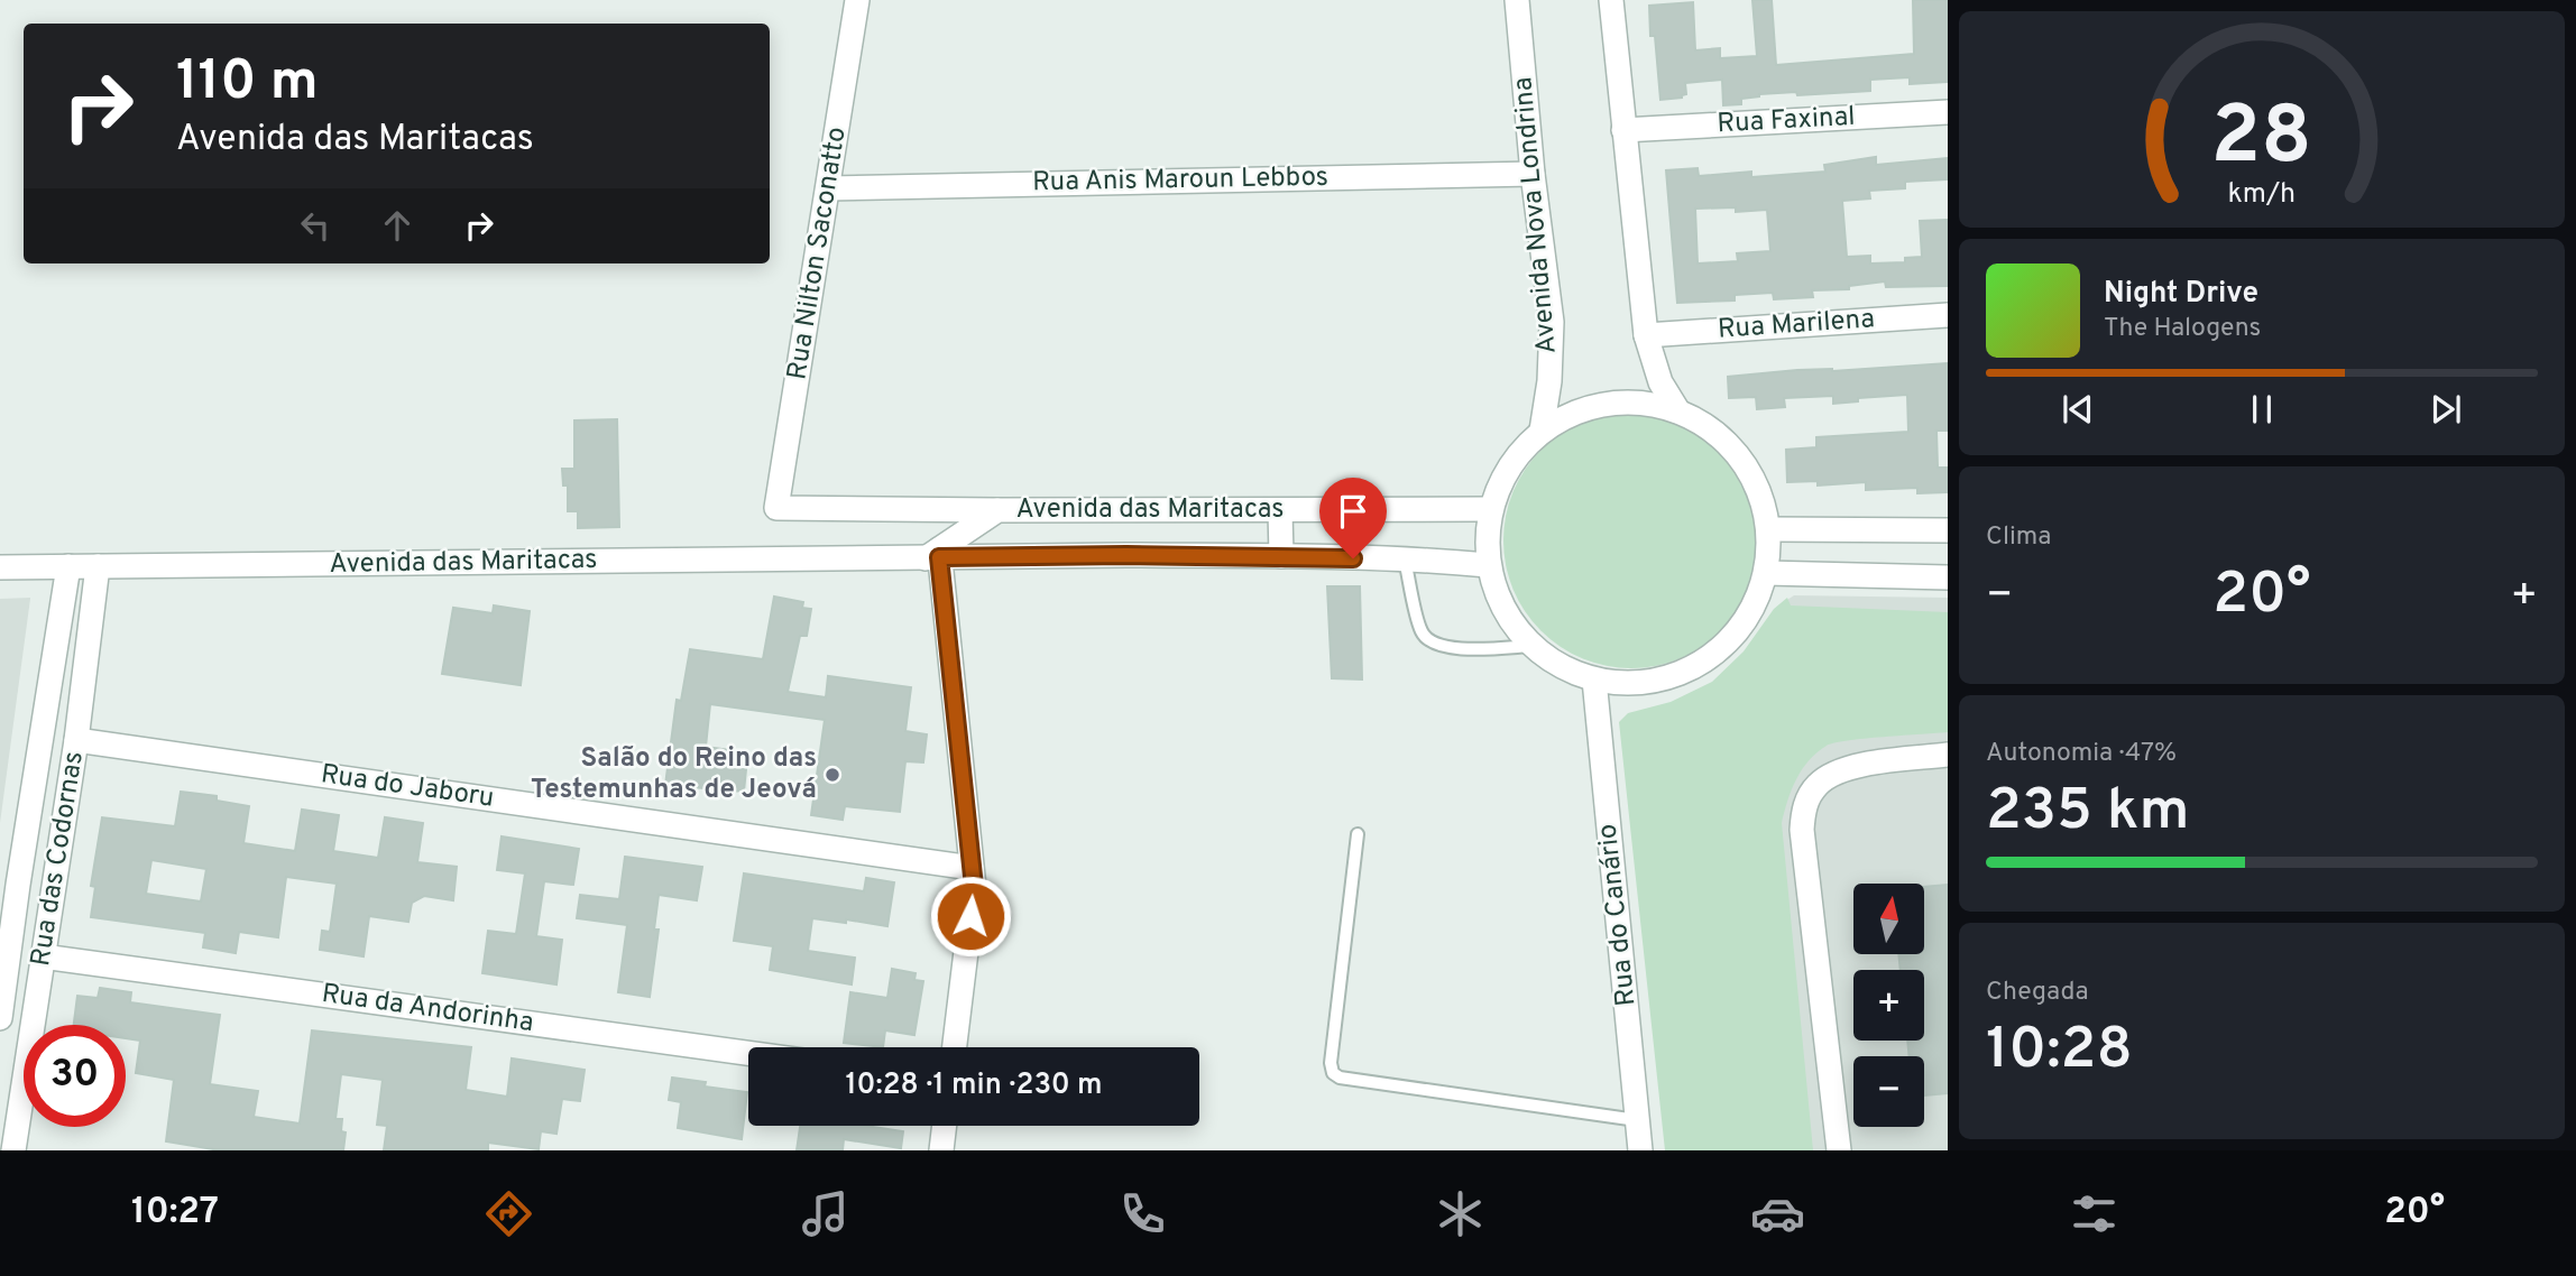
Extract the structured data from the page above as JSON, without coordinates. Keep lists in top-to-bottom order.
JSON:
{
  "streets": {
    "street": [
      "Rua Faxinal",
      "Rua Anis Maroun Lebbos",
      "Avenida Nova Londrina",
      "Rua Nilton Saconatto",
      "Rua Marilena",
      "Avenida das Maritacas",
      "Rua do Jaboru",
      "Rua das Codornas",
      "Rua do Canário",
      "Rua da Andorinha"
    ]
  },
  "crossings": [
    ["Rua Anis Maroun Lebbos", "Avenida Nova Londrina"],
    ["Rua Anis Maroun Lebbos", "Rua Nilton Saconatto"],
    ["Rua Nilton Saconatto", "Avenida das Maritacas"],
    ["Avenida das Maritacas", "Rua das Codornas"],
    ["Rua do Jaboru", "Rua das Codornas"],
    ["Rua das Codornas", "Rua da Andorinha"]
  ],
  "places": ["Salão do Reino das Testemunhas de Jeová"],
  "north": "top",
  "page": {
    "turn": ["110 m", "Avenida das Maritacas"],
    "song": ["Night Drive", "The Halogens"],
    "tile": [
      "Clima",
      ["Autonomia · 47%", "235 km"],
      ["Chegada", "10:28"]
    ],
    "heat": ["−", "20°", "+"],
    "map_buttons": ["+", "−"],
    "limit": "30",
    "trip": "10:28 · 1 min · 230 m",
    "tabs": ["10:27", "20°"],
    "gauge": ["28", "km/h"]
  }
}
